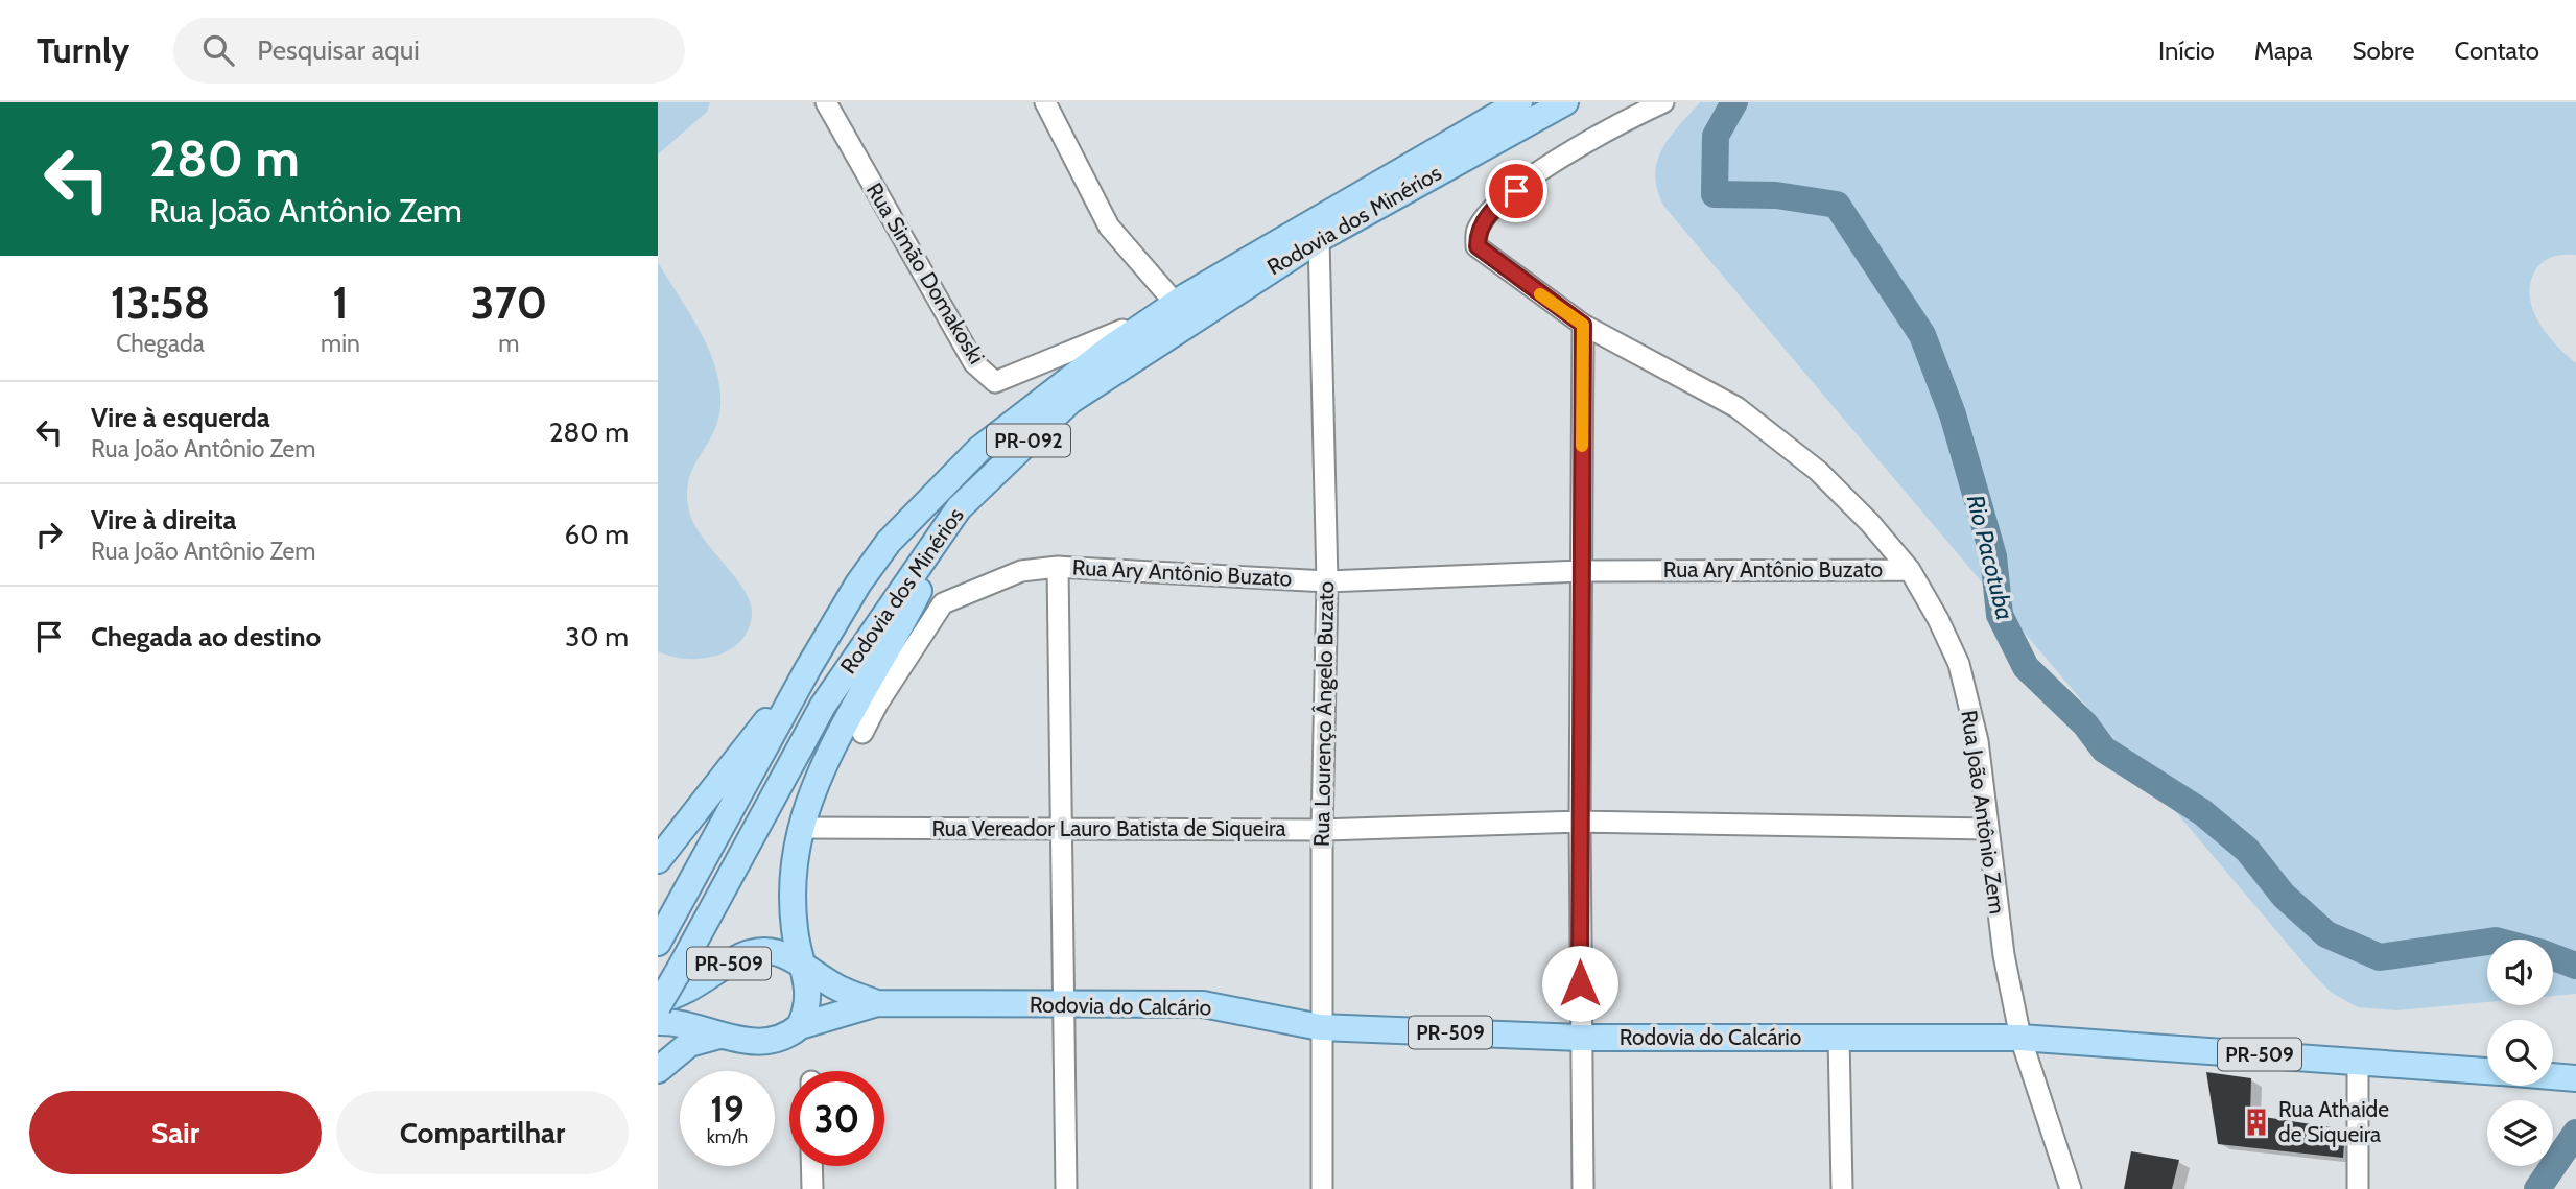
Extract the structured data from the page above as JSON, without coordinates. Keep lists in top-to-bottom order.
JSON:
{
  "streets": {
    "main road": [
      "Rodovia dos Minérios",
      "PR-092",
      "PR-509",
      "Rodovia do Calcário"
    ],
    "street": [
      "Rua Simão Domakoski",
      "Rua Ary Antônio Buzato",
      "Rua Lourenço Ângelo Buzato",
      "Rua João Antônio Zem",
      "Rua Vereador Lauro Batista de Siqueira"
    ]
  },
  "crossings": [
    ["Rodovia dos Minérios", "Rua Simão Domakoski"],
    ["Rodovia dos Minérios", "Rua Lourenço Ângelo Buzato"],
    ["Rua Ary Antônio Buzato", "Rua Lourenço Ângelo Buzato"],
    ["Rua Ary Antônio Buzato", "Rua João Antônio Zem"],
    ["Rua Lourenço Ângelo Buzato", "Rua Vereador Lauro Batista de Siqueira"],
    ["Rua Lourenço Ângelo Buzato", "Rodovia do Calcário"],
    ["Rua João Antônio Zem", "Rua Vereador Lauro Batista de Siqueira"],
    ["Rua João Antônio Zem", "Rodovia do Calcário"],
    ["PR-509", "Rodovia do Calcário"]
  ],
  "water": ["Rio Pacotuba"],
  "places": {
    "building": ["Rua Athaide de Siqueira"]
  },
  "page": {
    "header": "Turnly",
    "search": "Pesquisar aqui",
    "nav": [
      "Início",
      "Mapa",
      "Sobre",
      "Contato"
    ],
    "turn": ["280 m", "Rua João Antônio Zem"],
    "eta": [
      "13:58",
      "Chegada",
      "1",
      "min",
      "370",
      "m"
    ],
    "list": [
      {
        "name": "Vire à esquerda",
        "note": "Rua João Antônio Zem",
        "value": "280 m"
      },
      {
        "name": "Vire à direita",
        "note": "Rua João Antônio Zem",
        "value": "60 m"
      },
      {
        "name": "Chegada ao destino",
        "value": "30 m"
      }
    ],
    "speed": "19 km/h",
    "limit": "30",
    "buttons": ["Sair", "Compartilhar"]
  }
}
